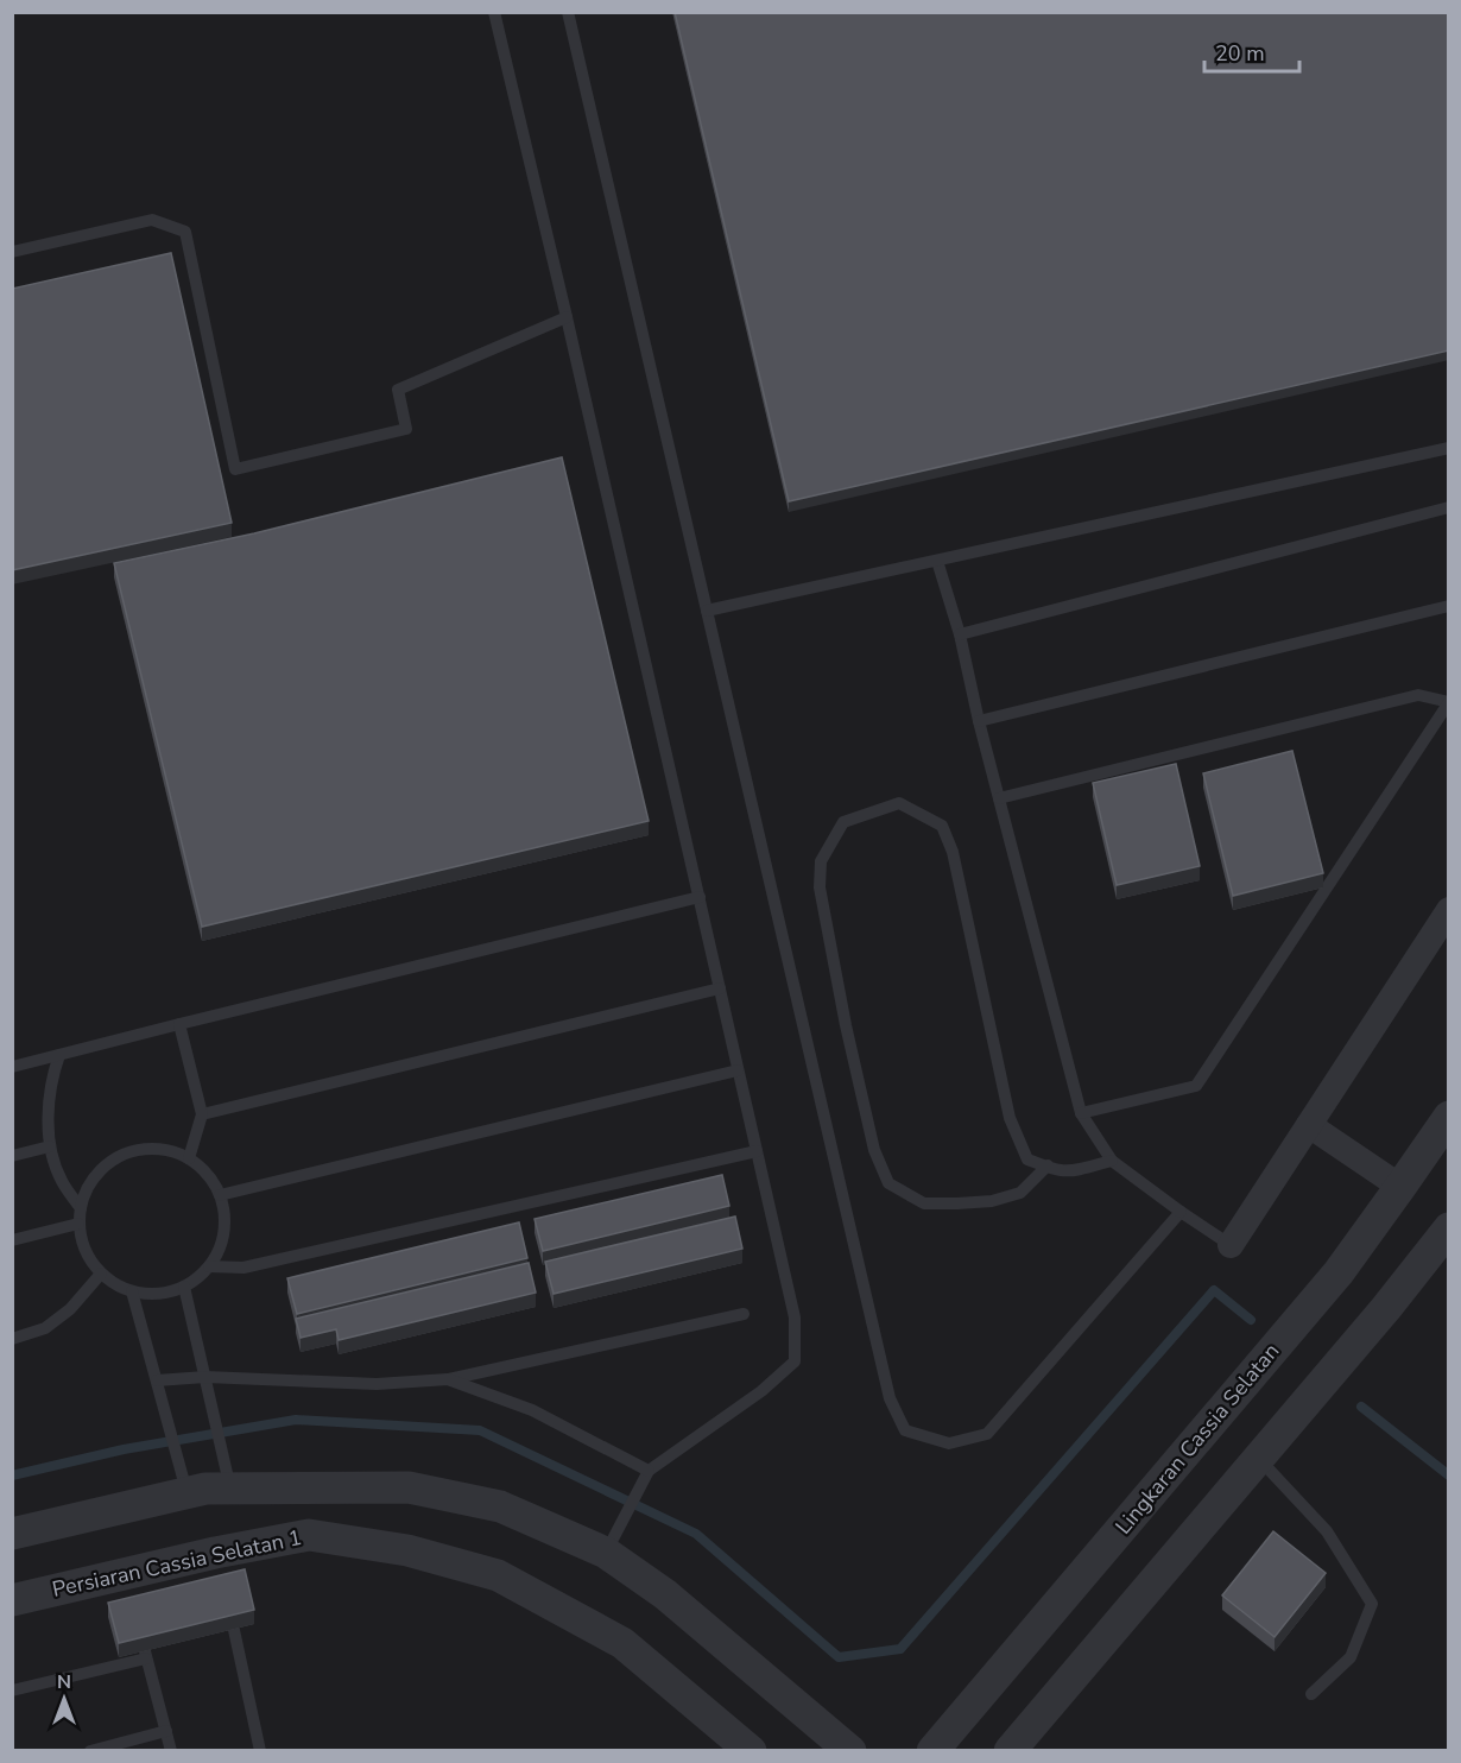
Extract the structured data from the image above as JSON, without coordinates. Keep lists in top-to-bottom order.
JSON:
{
  "streets": {
    "street": ["Lingkaran Cassia Selatan", "Persiaran Cassia Selatan 1"]
  },
  "scale_bar": "20 m",
  "north": "top"
}
